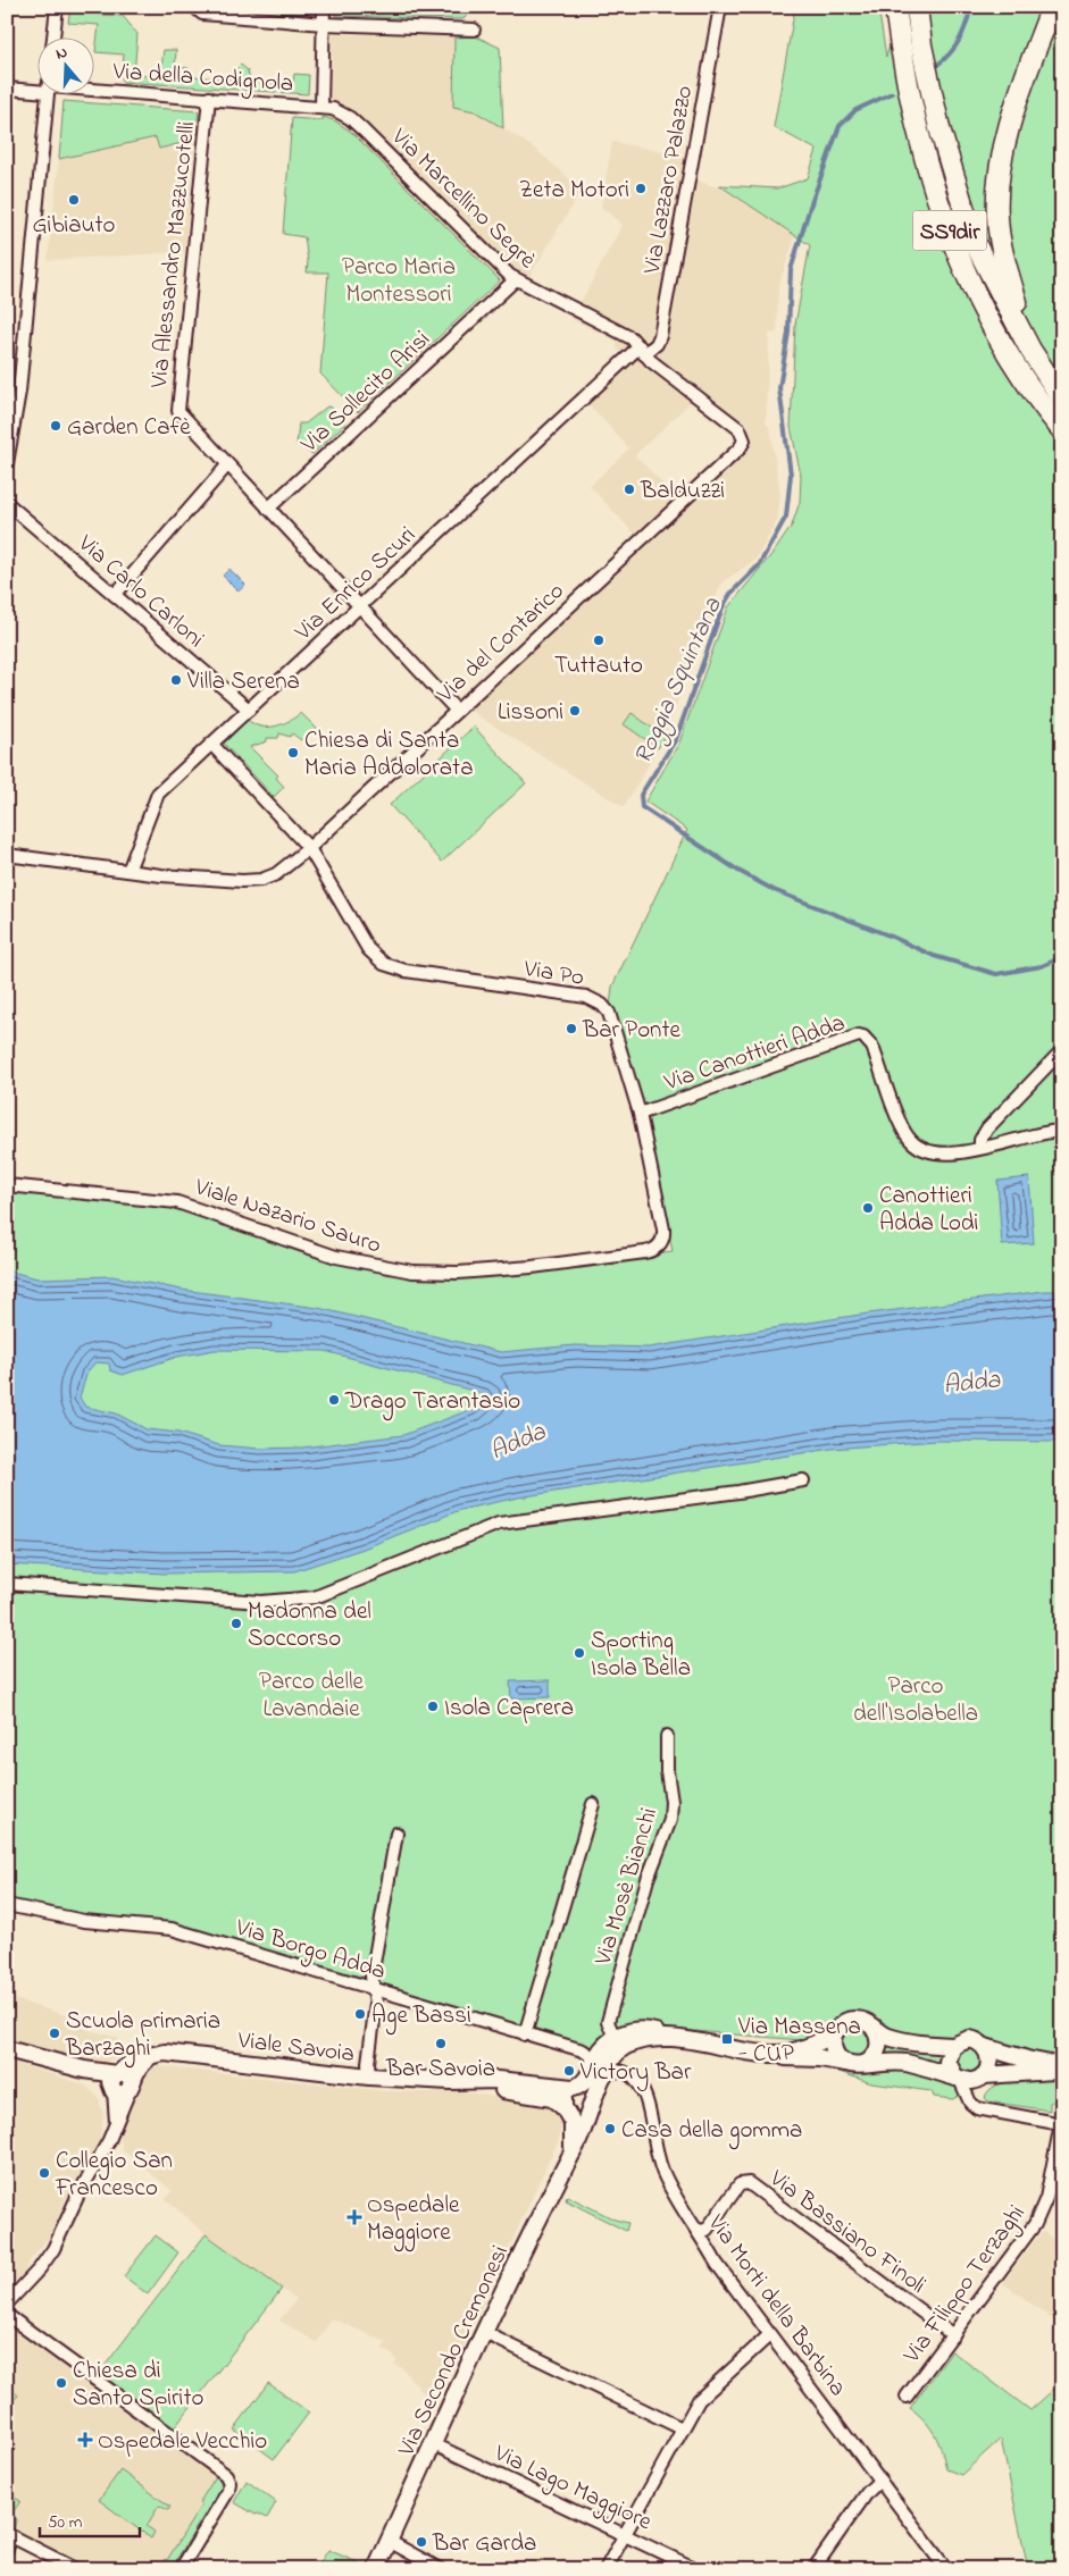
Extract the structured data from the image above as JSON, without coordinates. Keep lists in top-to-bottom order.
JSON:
{
  "streets": {
    "highway": ["SS9dir"],
    "street": [
      "Via della Codignola",
      "Via Lazzaro Palazzo",
      "Via Marcellino Segrè",
      "Via Alessandro Mazzucotelli",
      "Via Sollecito Arisi",
      "Via Enrico Scuri",
      "Via Carlo Carloni",
      "Via del Contarico",
      "Via Po",
      "Via Canottieri Adda",
      "Viale Nazario Sauro",
      "Via Mosè Bianchi",
      "Via Borgo Adda",
      "Viale Savoia",
      "Via Bassiano Finoli",
      "Via Filippo Terzaghi",
      "Via Morti della Barbina",
      "Via Secondo Cremonesi",
      "Via Lago Maggiore"
    ]
  },
  "crossings": [
    ["Via della Codignola", "Via Marcellino Segrè"],
    ["Via della Codignola", "Via Alessandro Mazzucotelli"],
    ["Via Lazzaro Palazzo", "Via Marcellino Segrè"],
    ["Via Lazzaro Palazzo", "Via Enrico Scuri"],
    ["Via Marcellino Segrè", "Via Sollecito Arisi"],
    ["Via Marcellino Segrè", "Via Enrico Scuri"],
    ["Via Marcellino Segrè", "Via del Contarico"],
    ["Via Enrico Scuri", "Via Carlo Carloni"],
    ["Via Enrico Scuri", "Via del Contarico"],
    ["Via Enrico Scuri", "Via Po"],
    ["Via del Contarico", "Via Po"],
    ["Via Po", "Via Canottieri Adda"],
    ["Via Po", "Viale Nazario Sauro"],
    ["Via Bassiano Finoli", "Via Filippo Terzaghi"],
    ["Via Bassiano Finoli", "Via Morti della Barbina"],
    ["Via Morti della Barbina", "Via Secondo Cremonesi"],
    ["Via Secondo Cremonesi", "Via Lago Maggiore"]
  ],
  "water": ["Roggia Squintana", "Adda"],
  "parks": ["Parco Maria Montessori", "Parco delle Lavandaie", "Parco dell'Isolabella"],
  "places": {
    "other": [
      "Zeta Motori",
      "Gibiauto",
      "Garden Cafè",
      "Balduzzi",
      "Tuttauto",
      "Villa Serena",
      "Lissoni",
      "Chiesa di Santa Maria Addolorata",
      "Bar Ponte",
      "Canottieri Adda Lodi",
      "Drago Tarantasio",
      "Madonna del Soccorso",
      "Sporting Isola Bella",
      "Isola Caprera",
      "Age Bassi",
      "Scuola primaria Barzaghi",
      "Bar Savoia",
      "Victory Bar",
      "Casa della gomma",
      "Collegio San Francesco",
      "Chiesa di Santo Spirito",
      "Bar Garda"
    ],
    "transit": ["Via Massena - CUP"],
    "health": ["Ospedale Maggiore", "Ospedale Vecchio"]
  },
  "scale_bar": "50 m",
  "north": "top"
}
